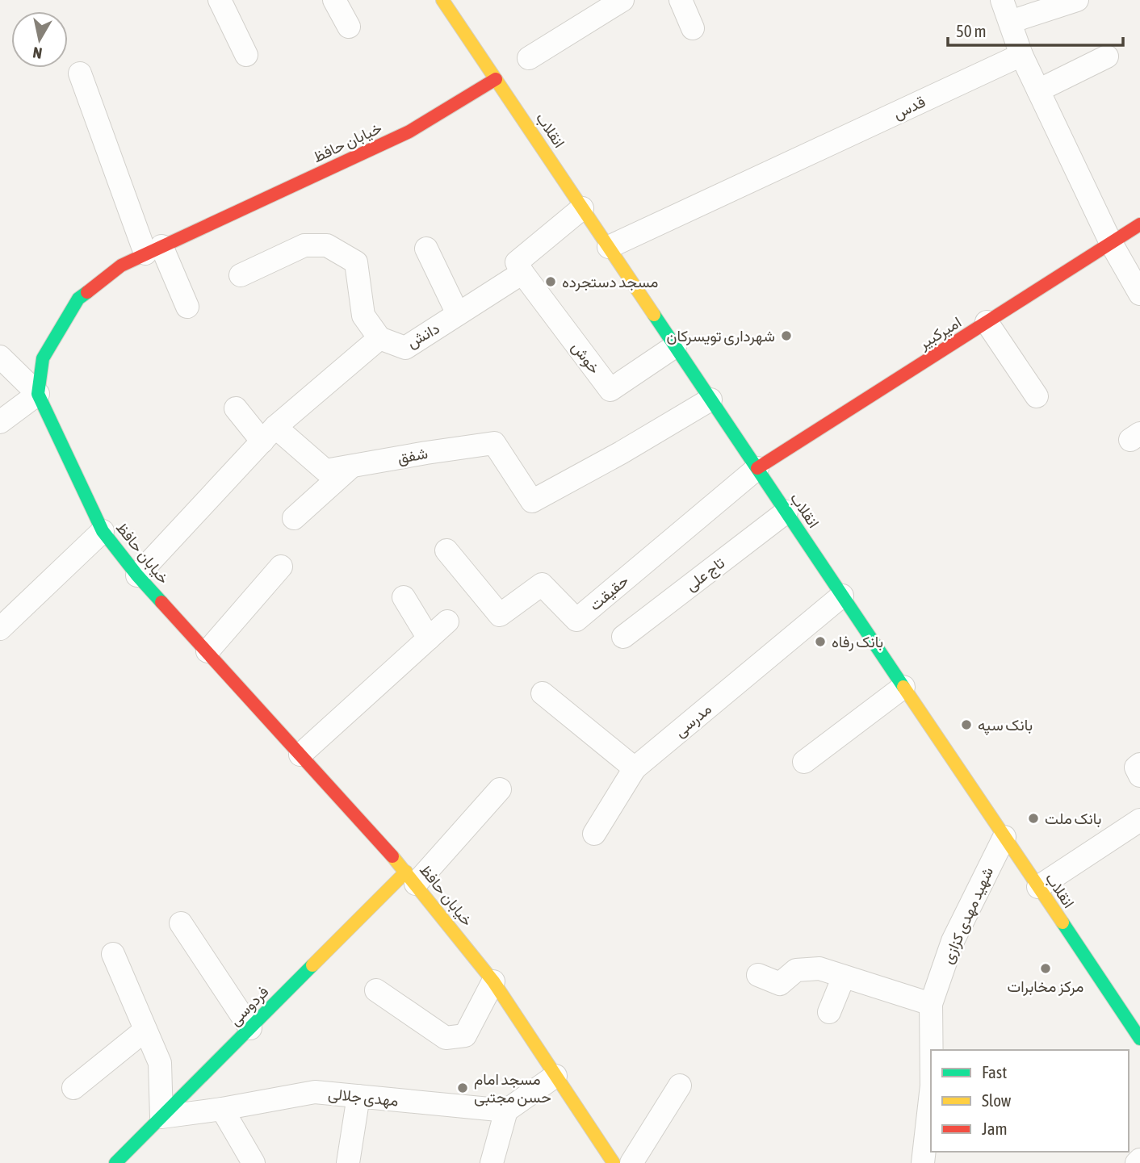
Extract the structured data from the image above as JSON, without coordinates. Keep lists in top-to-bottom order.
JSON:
{
  "streets": {
    "main road": [
      "انقلاب",
      "خیابان حافظ",
      "امیرکبیر",
      "فردوسی"
    ],
    "street": [
      "قدس",
      "دانش",
      "خوش",
      "شفق",
      "تاج علی",
      "حقیقت",
      "مدرسی",
      "شهید مهدی کزازی",
      "مهدی جلالی"
    ]
  },
  "crossings": [
    ["قدس", "انقلاب"],
    ["انقلاب", "خیابان حافظ"],
    ["انقلاب", "امیرکبیر"],
    ["انقلاب", "دانش"],
    ["انقلاب", "خوش"],
    ["انقلاب", "شفق"],
    ["انقلاب", "تاج علی"],
    ["انقلاب", "حقیقت"],
    ["انقلاب", "مدرسی"],
    ["انقلاب", "شهید مهدی کزازی"],
    ["خیابان حافظ", "فردوسی"],
    ["امیرکبیر", "حقیقت"],
    ["دانش", "خوش"],
    ["فردوسی", "مهدی جلالی"]
  ],
  "places": [
    "مسجد دستجرده",
    "شهرداری تویسرکان",
    "بانک رفاه",
    "بانک سپه",
    "بانک ملت",
    "مرکز مخابرات",
    "مسجد امام حسن مجتبی"
  ],
  "legend": ["Fast", "Slow", "Jam"],
  "scale_bar": "50 m",
  "north": "bottom"
}
